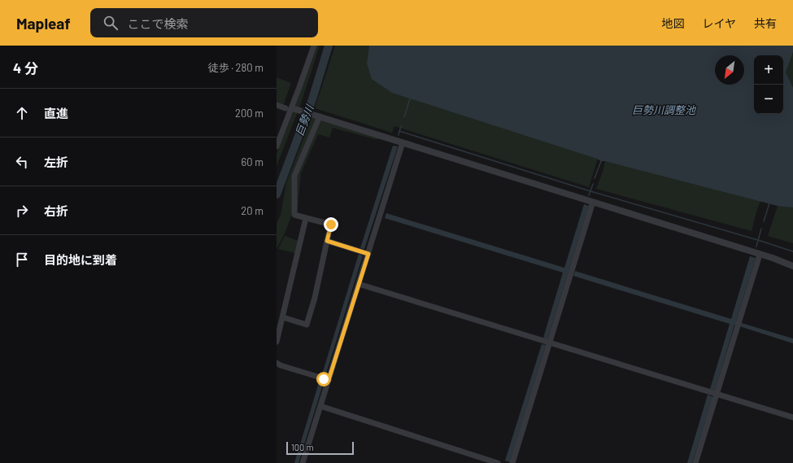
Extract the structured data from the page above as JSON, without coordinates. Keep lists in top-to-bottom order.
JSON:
{
  "water": ["巨勢川調整池", "巨勢川"],
  "scale_bar": "100 m",
  "north": "bottom left",
  "page": {
    "header": "Mapleaf",
    "search": "ここで検索",
    "nav": ["地図", "レイヤ", "共有"],
    "heading": ["4 分", "徒歩 · 280 m"],
    "map_buttons": ["+", "−"],
    "list": [
      ["直進", "200 m"],
      ["左折", "60 m"],
      ["右折", "20 m"],
      "目的地に到着"
    ],
    "scale": "100 m"
  }
}
